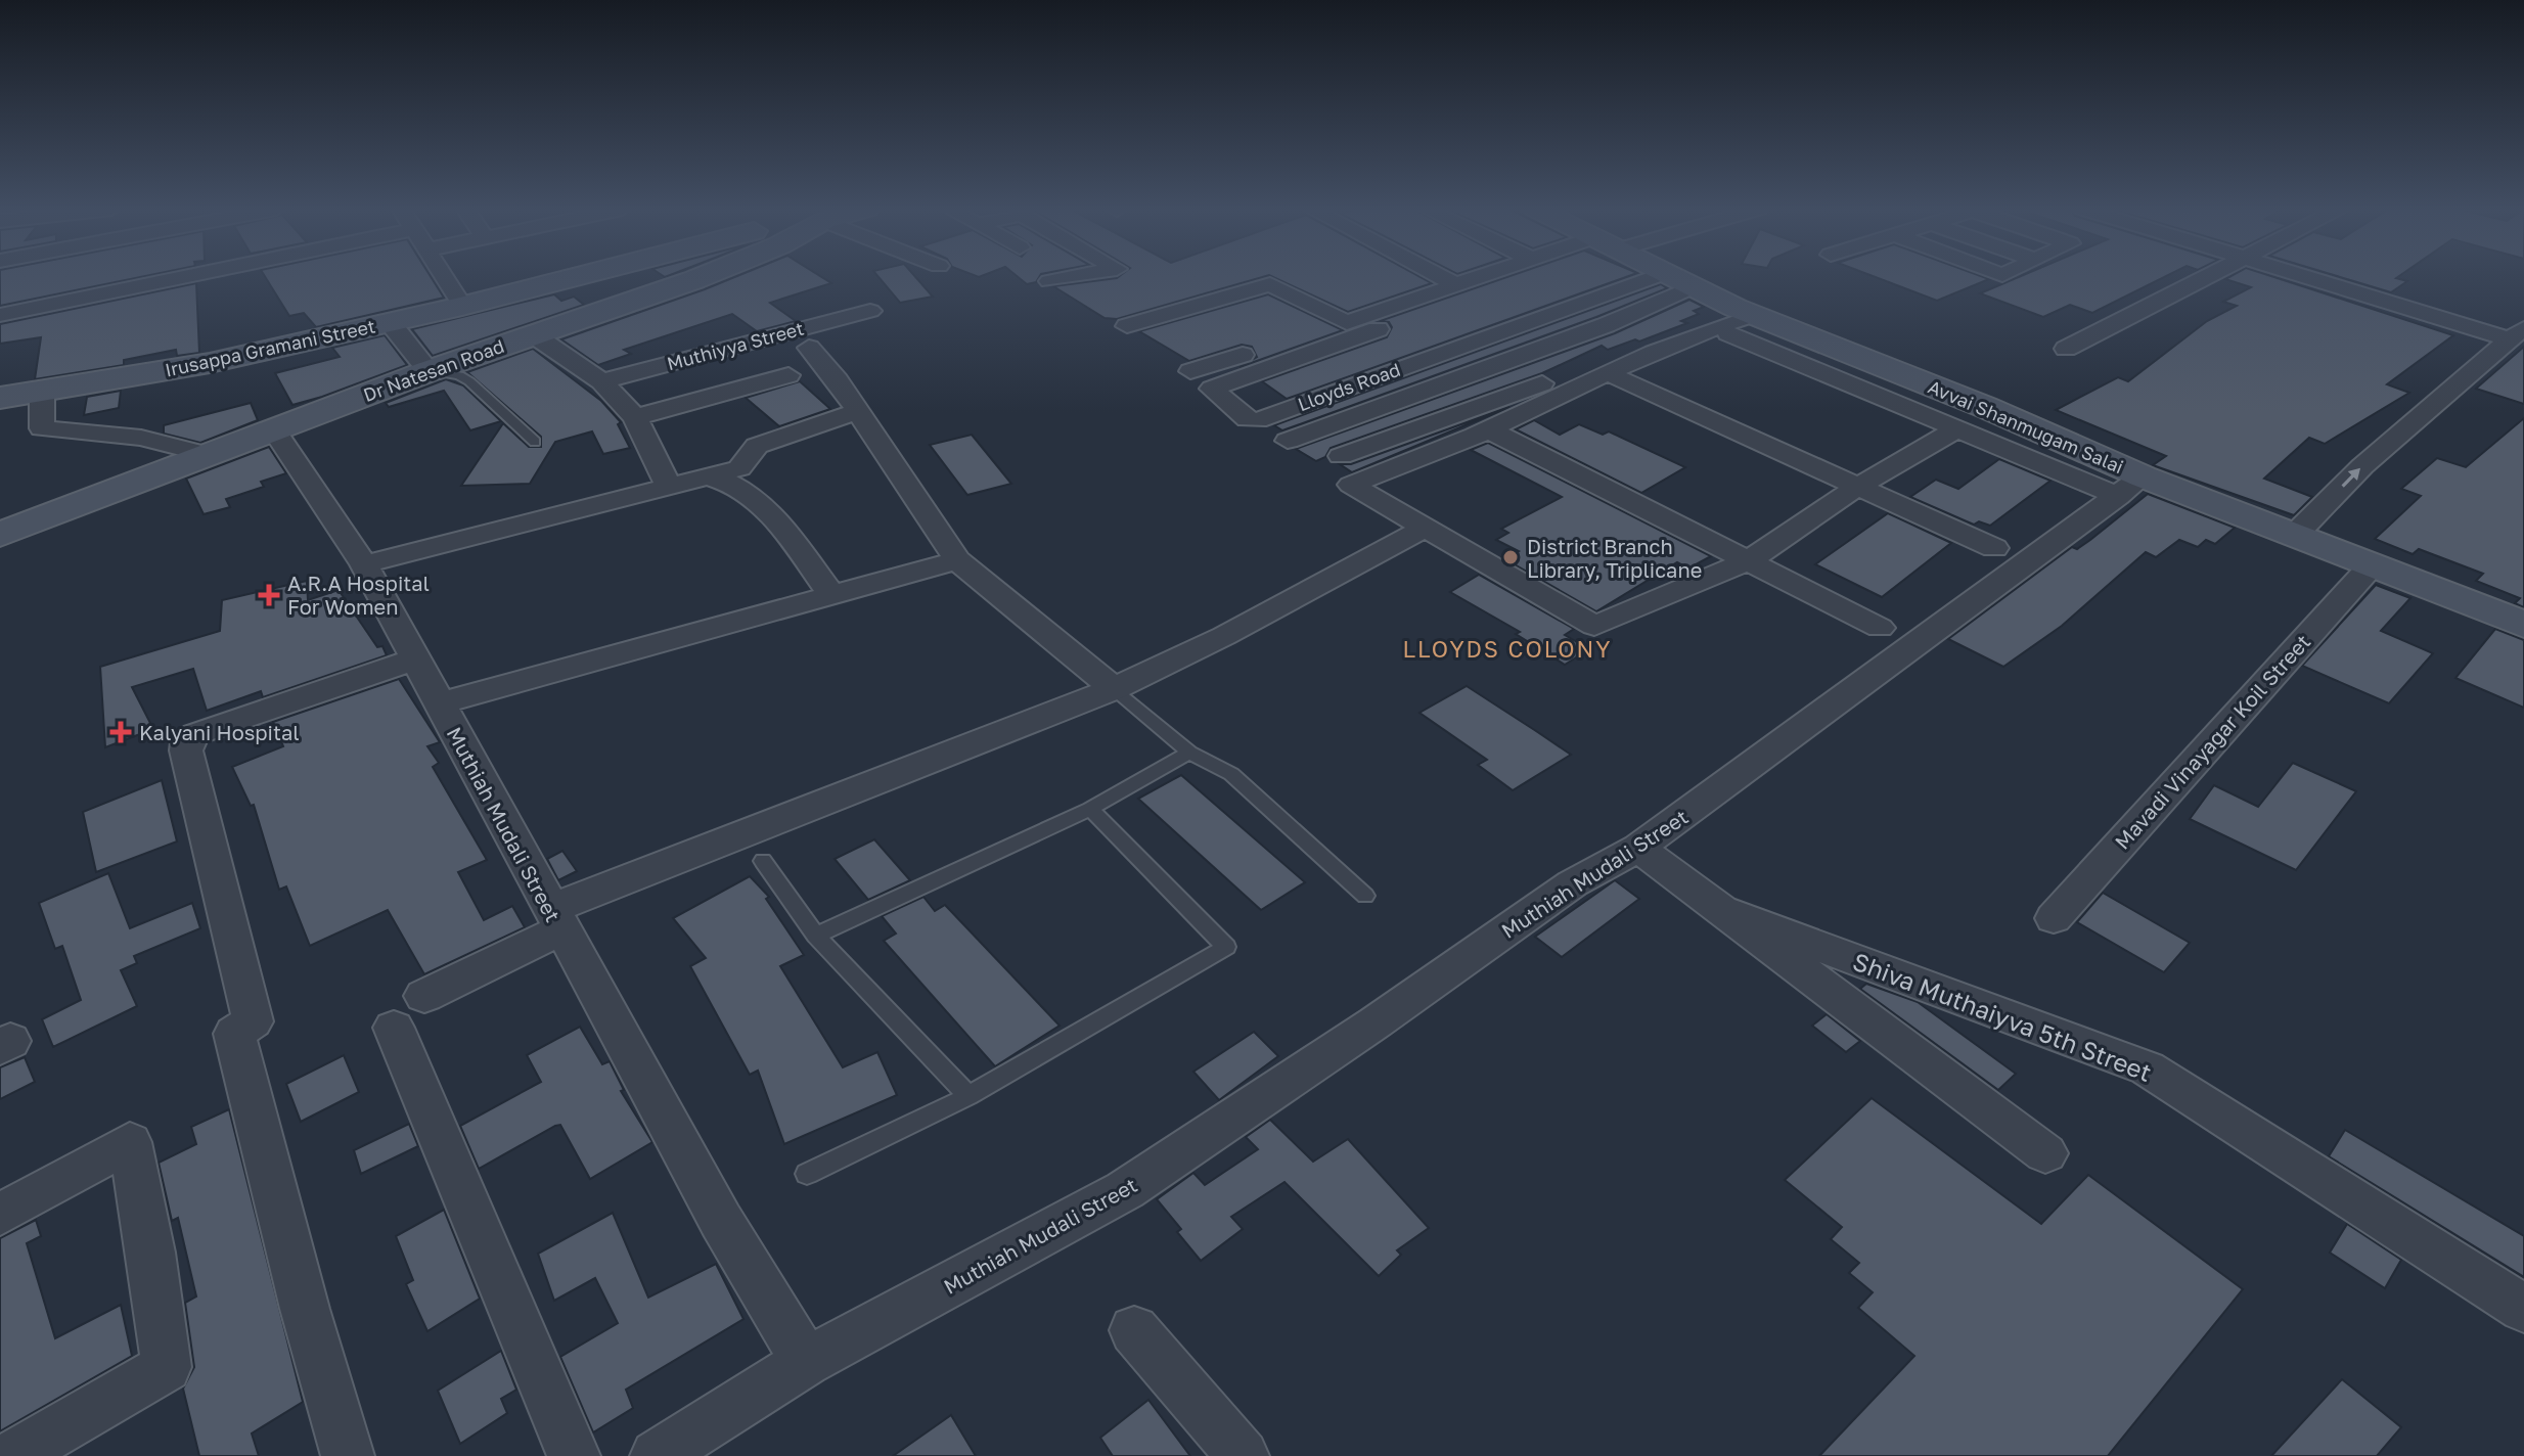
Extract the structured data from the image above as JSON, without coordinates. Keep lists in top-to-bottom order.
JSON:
{
  "streets": {
    "street": [
      "Muthiyya Street",
      "Irusappa Gramani Street",
      "Dr Natesan Road",
      "Lloyds Road",
      "Avvai Shanmugam Salai",
      "Mavadi Vinayagar Koil Street",
      "Muthiah Mudali Street",
      "Shiva Muthaiyva 5th Street"
    ]
  },
  "crossings": [
    ["Dr Natesan Road", "Muthiah Mudali Street"],
    ["Lloyds Road", "Avvai Shanmugam Salai"],
    ["Avvai Shanmugam Salai", "Mavadi Vinayagar Koil Street"],
    ["Avvai Shanmugam Salai", "Muthiah Mudali Street"]
  ],
  "districts": ["LLOYDS COLONY"],
  "places": {
    "other": ["District Branch Library, Triplicane"],
    "health": ["A.R.A Hospital For Women", "Kalyani Hospital"]
  }
}
